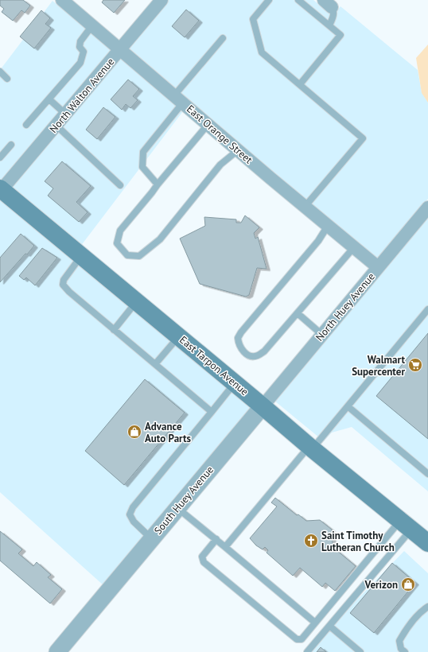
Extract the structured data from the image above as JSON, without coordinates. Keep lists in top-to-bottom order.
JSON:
{
  "streets": {
    "main road": ["East Tarpon Avenue"],
    "street": [
      "North Walton Avenue",
      "East Orange Street",
      "North Huey Avenue",
      "South Huey Avenue"
    ]
  },
  "crossings": [
    ["North Walton Avenue", "East Orange Street"],
    ["North Walton Avenue", "East Tarpon Avenue"],
    ["East Orange Street", "North Huey Avenue"],
    ["North Huey Avenue", "East Tarpon Avenue"],
    ["North Huey Avenue", "South Huey Avenue"],
    ["East Tarpon Avenue", "South Huey Avenue"]
  ],
  "places": {
    "supermarket": ["Walmart Supercenter"],
    "shop": ["Advance Auto Parts", "Verizon"],
    "church": ["Saint Timothy Lutheran Church"]
  }
}
